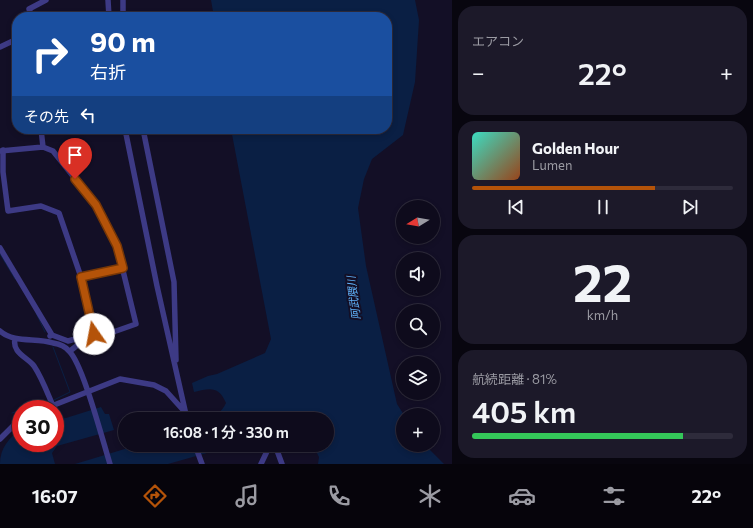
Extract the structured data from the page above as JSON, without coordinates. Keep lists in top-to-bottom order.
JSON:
{
  "water": ["阿武隈川"],
  "north": "left",
  "page": {
    "tile": [
      "エアコン",
      ["22", "km/h"],
      ["航続距離 · 81%", "405 km"]
    ],
    "turn": ["90 m", "右折"],
    "heat": ["−", "22°", "+"],
    "then": "その先",
    "song": ["Golden Hour", "Lumen"],
    "map_buttons": "+",
    "limit": "30",
    "trip": "16:08 · 1 分 · 330 m",
    "tabs": ["16:07", "22°"]
  }
}
